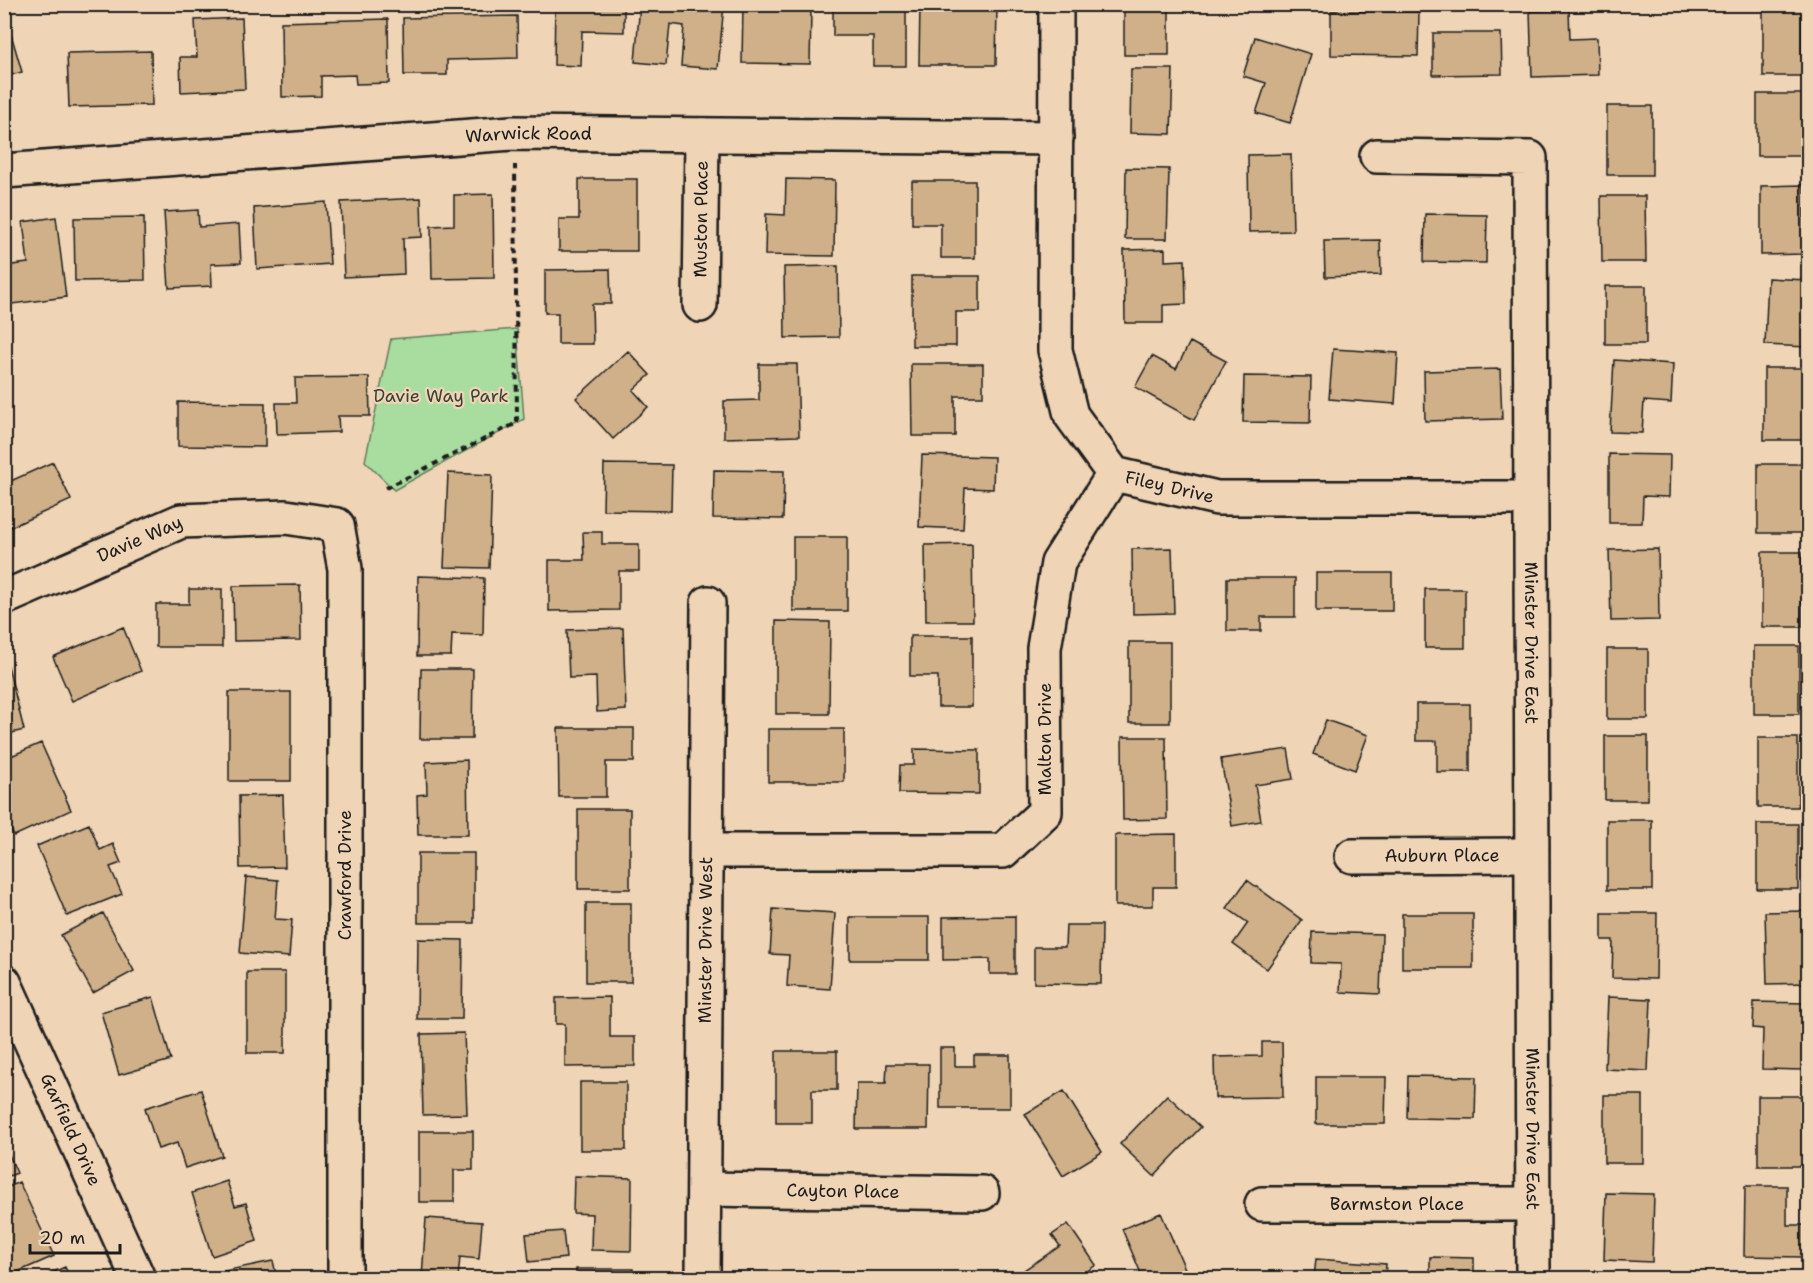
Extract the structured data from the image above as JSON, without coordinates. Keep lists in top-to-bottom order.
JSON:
{
  "streets": {
    "street": [
      "Warwick Road",
      "Muston Place",
      "Filey Drive",
      "Davie Way",
      "Minster Drive East",
      "Malton Drive",
      "Auburn Place",
      "Crawford Drive",
      "Minster Drive West",
      "Garfield Drive",
      "Cayton Place",
      "Barmston Place"
    ]
  },
  "crossings": [
    ["Warwick Road", "Muston Place"],
    ["Warwick Road", "Filey Drive"],
    ["Filey Drive", "Minster Drive East"],
    ["Filey Drive", "Malton Drive"],
    ["Davie Way", "Crawford Drive"],
    ["Minster Drive East", "Auburn Place"],
    ["Minster Drive East", "Barmston Place"],
    ["Malton Drive", "Minster Drive West"],
    ["Minster Drive West", "Cayton Place"]
  ],
  "parks": ["Davie Way Park"],
  "scale_bar": "20 m"
}
